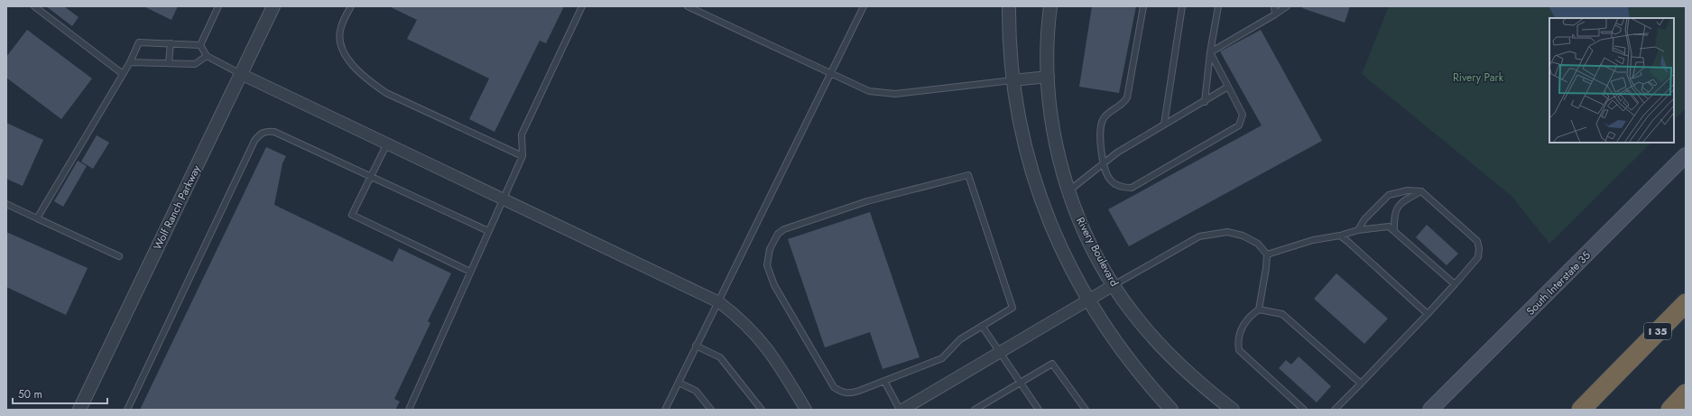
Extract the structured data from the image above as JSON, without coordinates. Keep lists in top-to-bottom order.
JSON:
{
  "streets": {
    "highway": ["I 35"],
    "main road": ["South Interstate 35"],
    "street": ["Wolf Ranch Parkway", "Rivery Boulevard"]
  },
  "parks": ["Rivery Park"],
  "scale_bar": "50 m"
}
